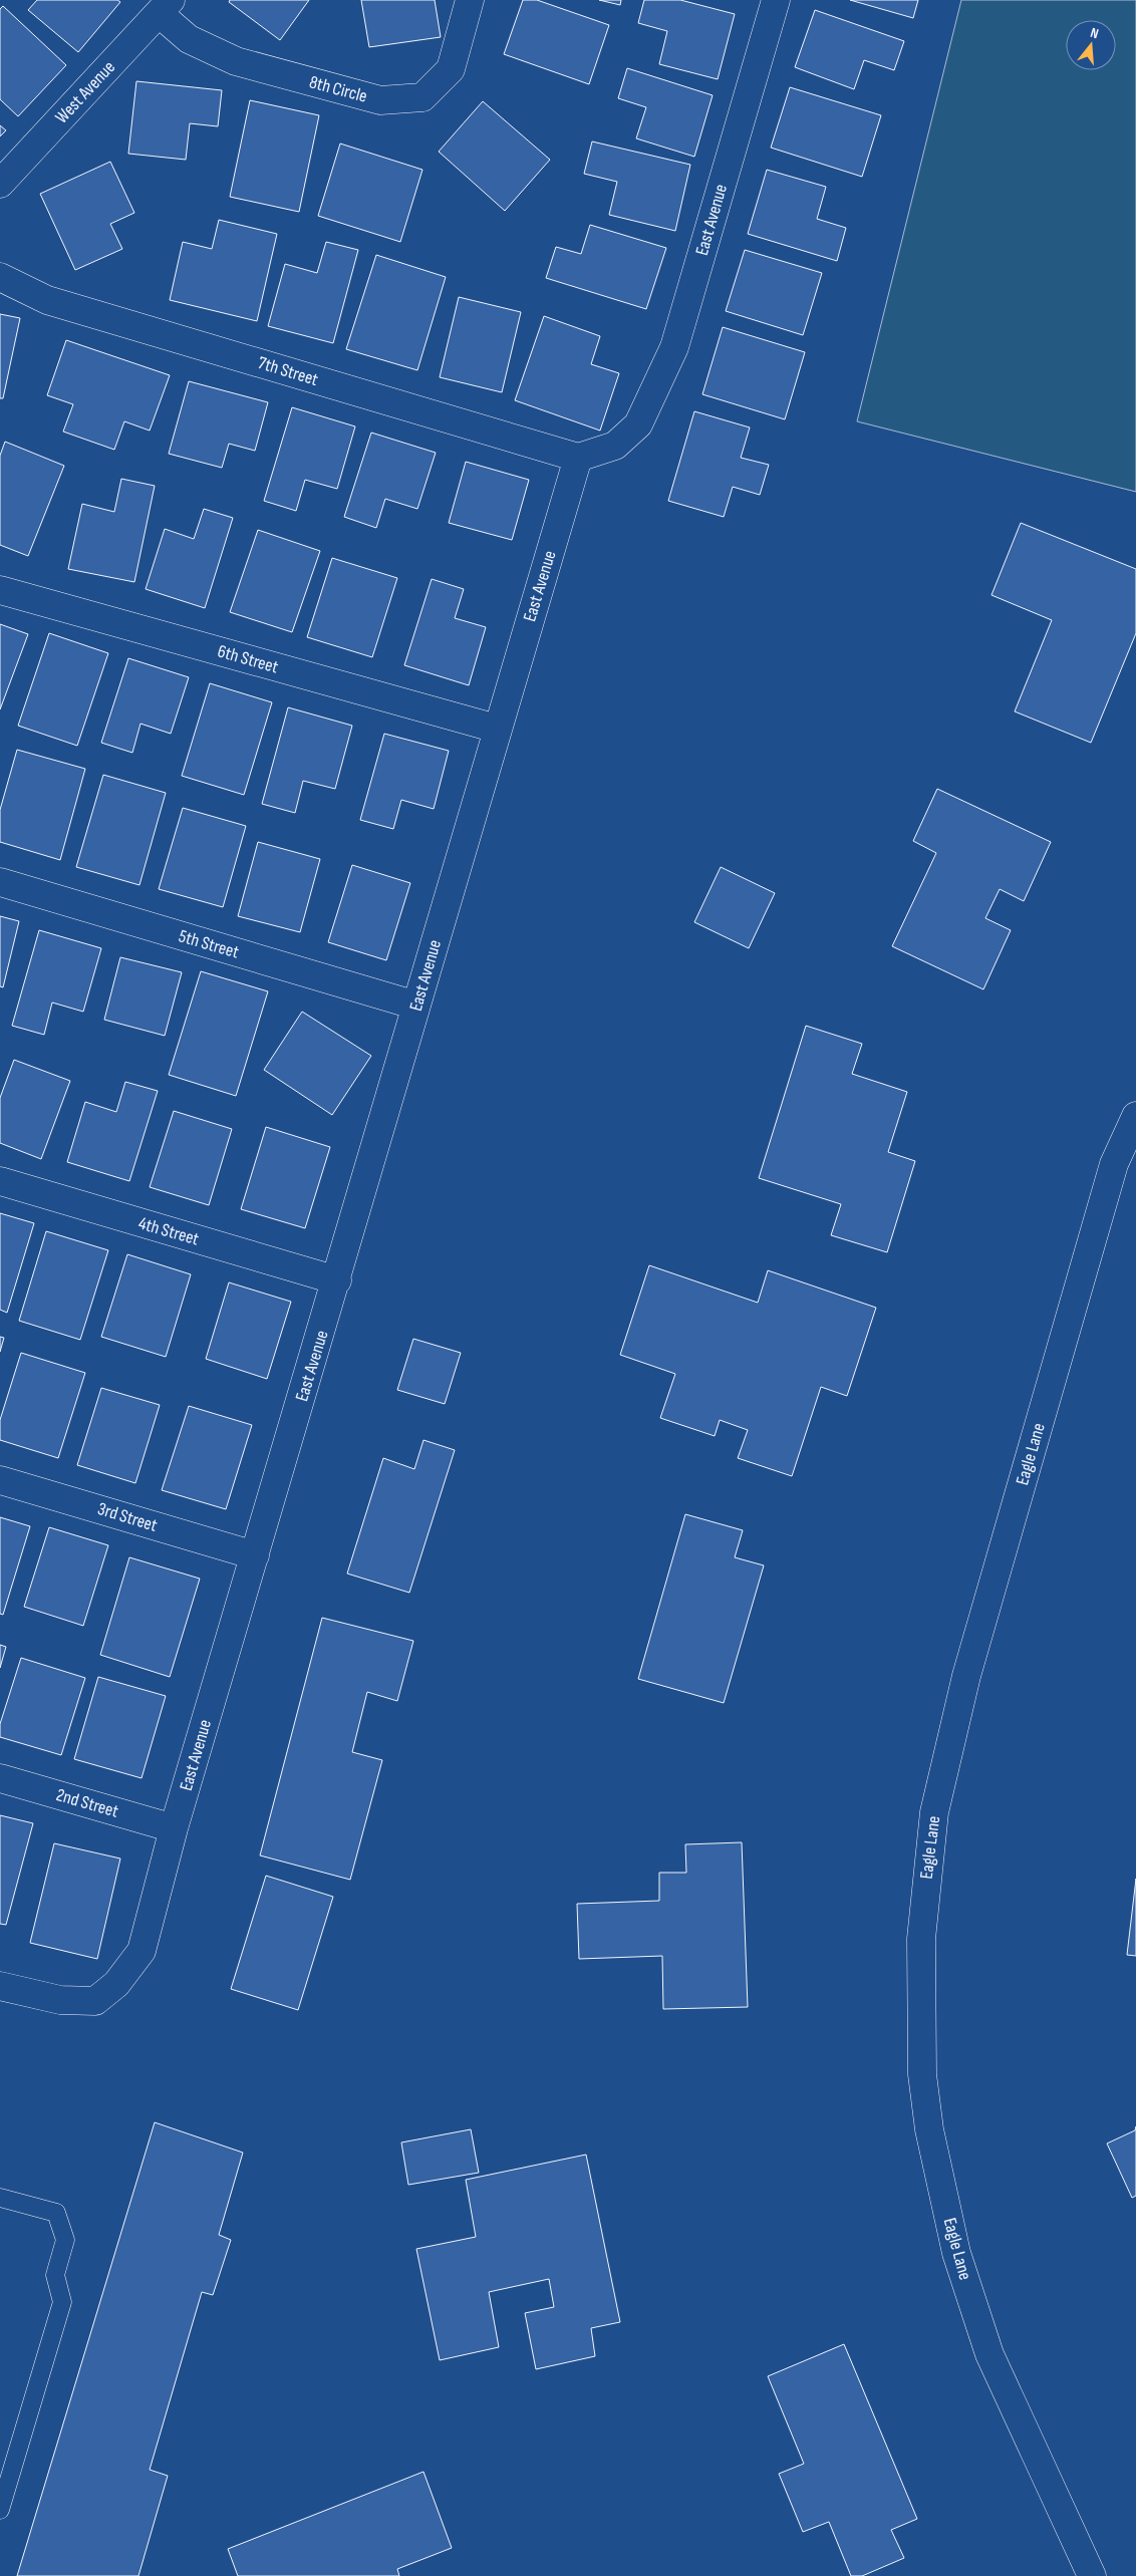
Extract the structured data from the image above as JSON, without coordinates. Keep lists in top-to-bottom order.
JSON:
{
  "streets": {
    "street": [
      "8th Circle",
      "West Avenue",
      "East Avenue",
      "7th Street",
      "6th Street",
      "5th Street",
      "4th Street",
      "Eagle Lane",
      "3rd Street",
      "2nd Street"
    ]
  },
  "crossings": [
    ["8th Circle", "West Avenue"],
    ["East Avenue", "7th Street"],
    ["East Avenue", "6th Street"],
    ["East Avenue", "5th Street"],
    ["East Avenue", "4th Street"],
    ["East Avenue", "3rd Street"],
    ["East Avenue", "2nd Street"]
  ],
  "north": "top"
}
